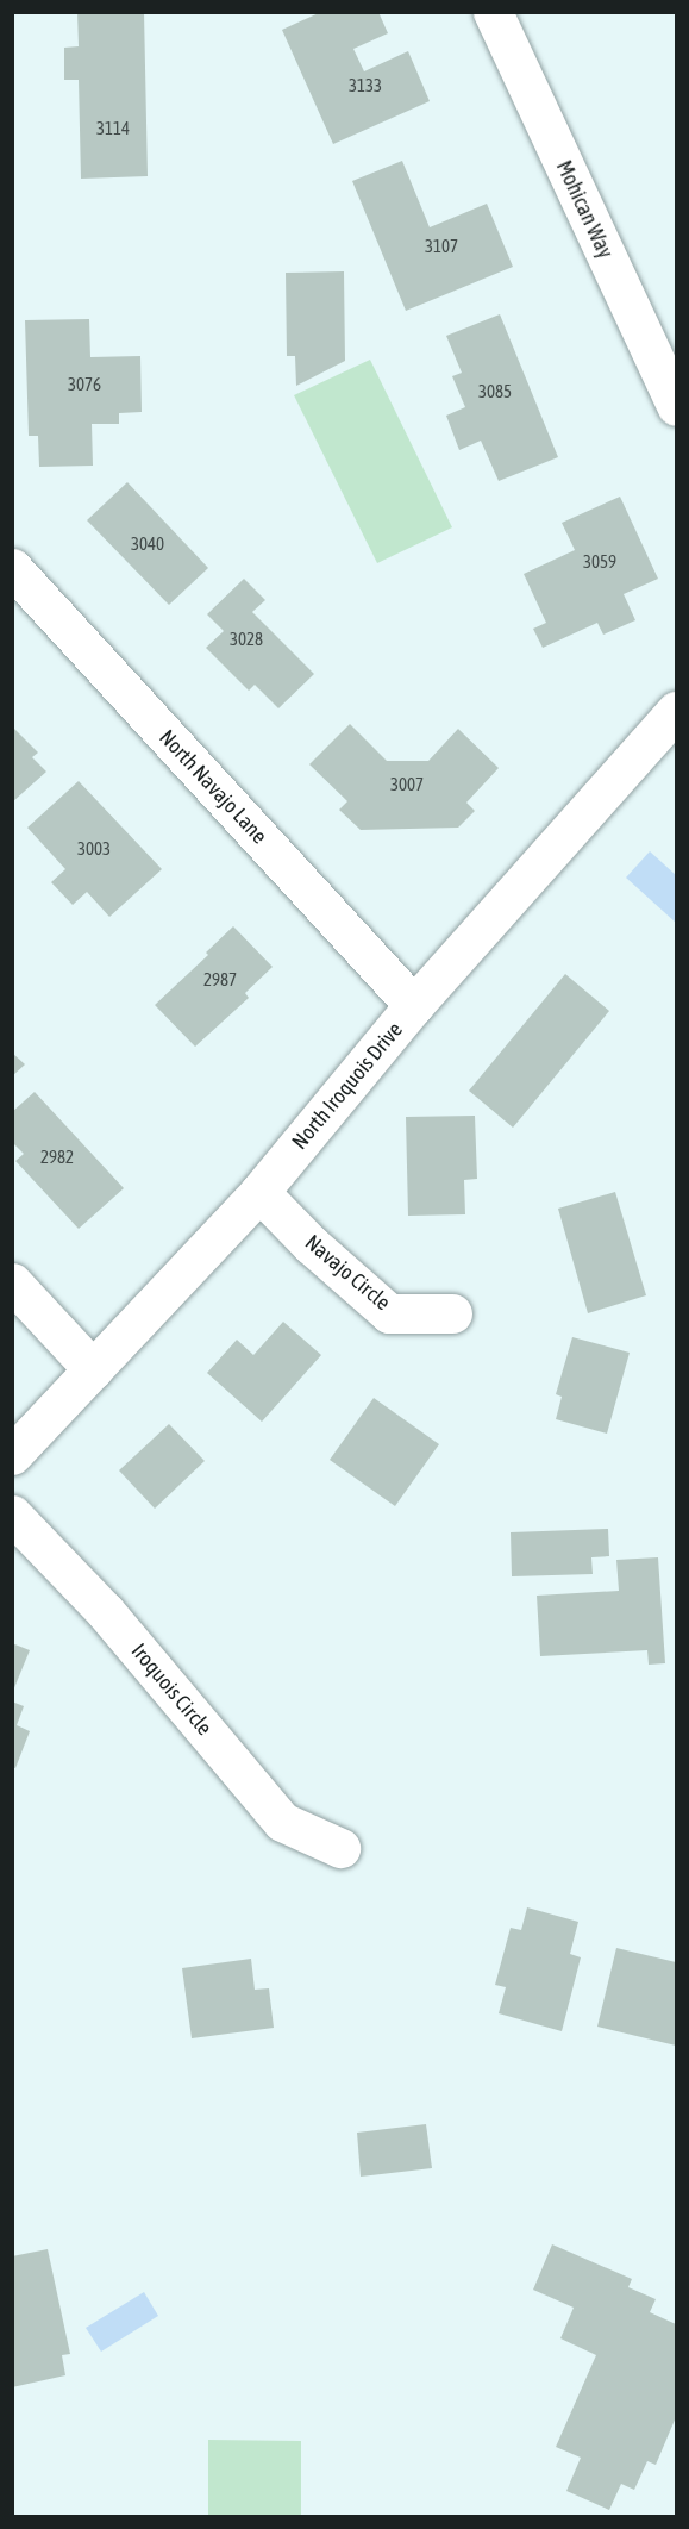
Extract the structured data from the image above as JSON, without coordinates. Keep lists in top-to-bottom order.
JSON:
{
  "streets": {
    "street": [
      "Mohican Way",
      "North Navajo Lane",
      "North Iroquois Drive",
      "Navajo Circle",
      "Iroquois Circle"
    ]
  },
  "crossings": [
    ["North Navajo Lane", "North Iroquois Drive"],
    ["North Iroquois Drive", "Navajo Circle"]
  ],
  "house_numbers": [
    "3133",
    "3114",
    "3107",
    "3076",
    "3085",
    "3040",
    "3059",
    "3028",
    "3007",
    "3003",
    "2987",
    "2982"
  ]
}
